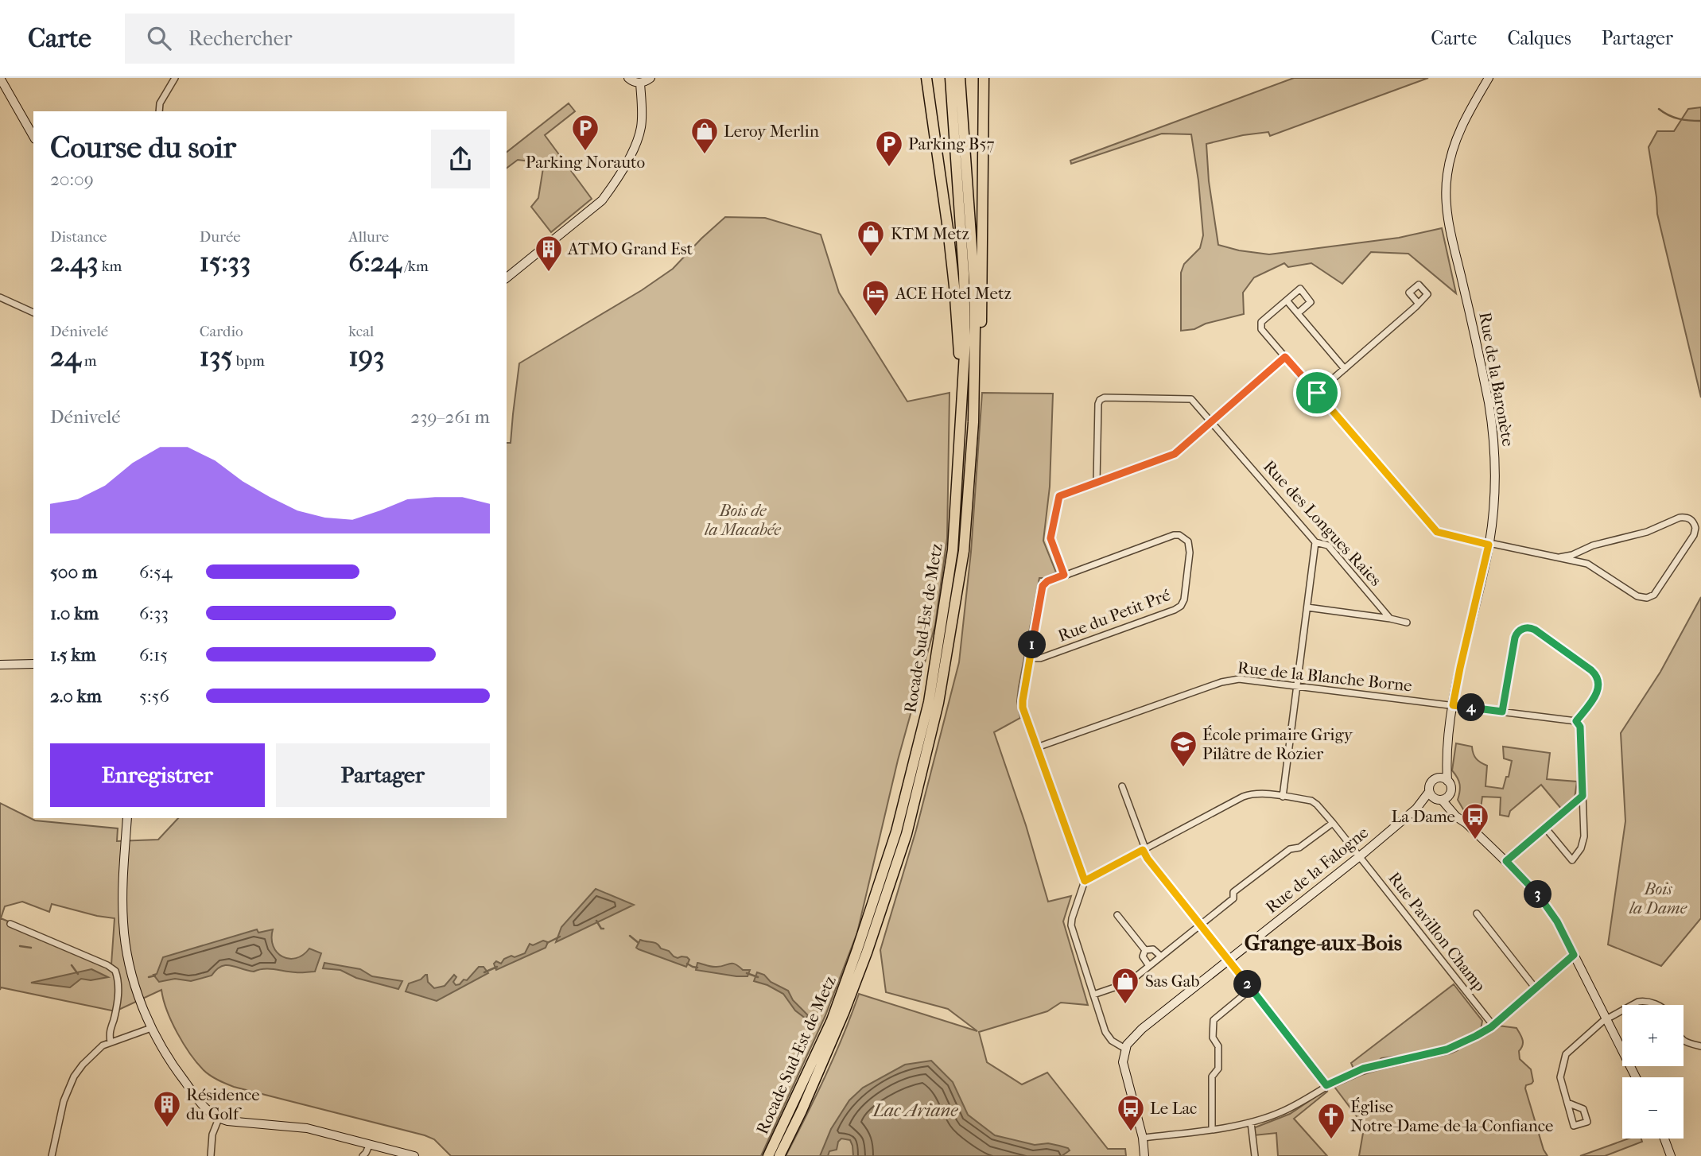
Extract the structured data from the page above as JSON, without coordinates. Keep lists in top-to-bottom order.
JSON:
{
  "streets": {
    "highway": ["Rocade Sud-Est de Metz"],
    "street": [
      "Rue de la Baronète",
      "Rue des Longues Raies",
      "Rue du Petit Pré",
      "Rue de la Blanche Borne",
      "Rue de la Falogne",
      "Rue Pavillon Champ"
    ]
  },
  "crossings": [
    ["Rue de la Baronète", "Rue de la Blanche Borne"],
    ["Rue de la Baronète", "Rue de la Falogne"],
    ["Rue de la Falogne", "Rue Pavillon Champ"]
  ],
  "districts": ["Grange-aux-Bois"],
  "water": ["Lac Ariane"],
  "parks": ["Bois de la Macabée", "Bois la Dame"],
  "places": {
    "parking": ["Parking Norauto", "Parking B57"],
    "shop": ["Leroy Merlin", "KTM Metz", "Sas Gab"],
    "building": ["ATMO Grand Est", "Résidence du Golf"],
    "hotel": ["ACE Hotel Metz"],
    "school or university": ["École primaire Grigy Pilâtre de Rozier"],
    "bus stop": ["La Dame", "Le Lac"],
    "church": ["Église Notre-Dame-de-la-Confiance"]
  },
  "page": {
    "header": "Carte",
    "search": "Rechercher",
    "nav": ["Carte", "Calques", "Partager"],
    "heading": ["Course du soir", "20:09"],
    "stats": [
      ["Distance", "2.43 km"],
      ["Durée", "15:33"],
      ["Allure", "6:24 /km"],
      ["Dénivelé", "24 m"],
      ["Cardio", "135 bpm"],
      ["kcal", "193"]
    ],
    "chart": ["Dénivelé", "239–261 m"],
    "list": [
      {
        "name": "500 m",
        "note": "6:54"
      },
      {
        "name": "1.0 km",
        "note": "6:33"
      },
      {
        "name": "1.5 km",
        "note": "6:15"
      },
      {
        "name": "2.0 km",
        "note": "5:56"
      }
    ],
    "pins": [
      "1",
      "4",
      "3",
      "2"
    ],
    "buttons": ["Enregistrer", "Partager"],
    "map_buttons": ["+", "−"]
  }
}
